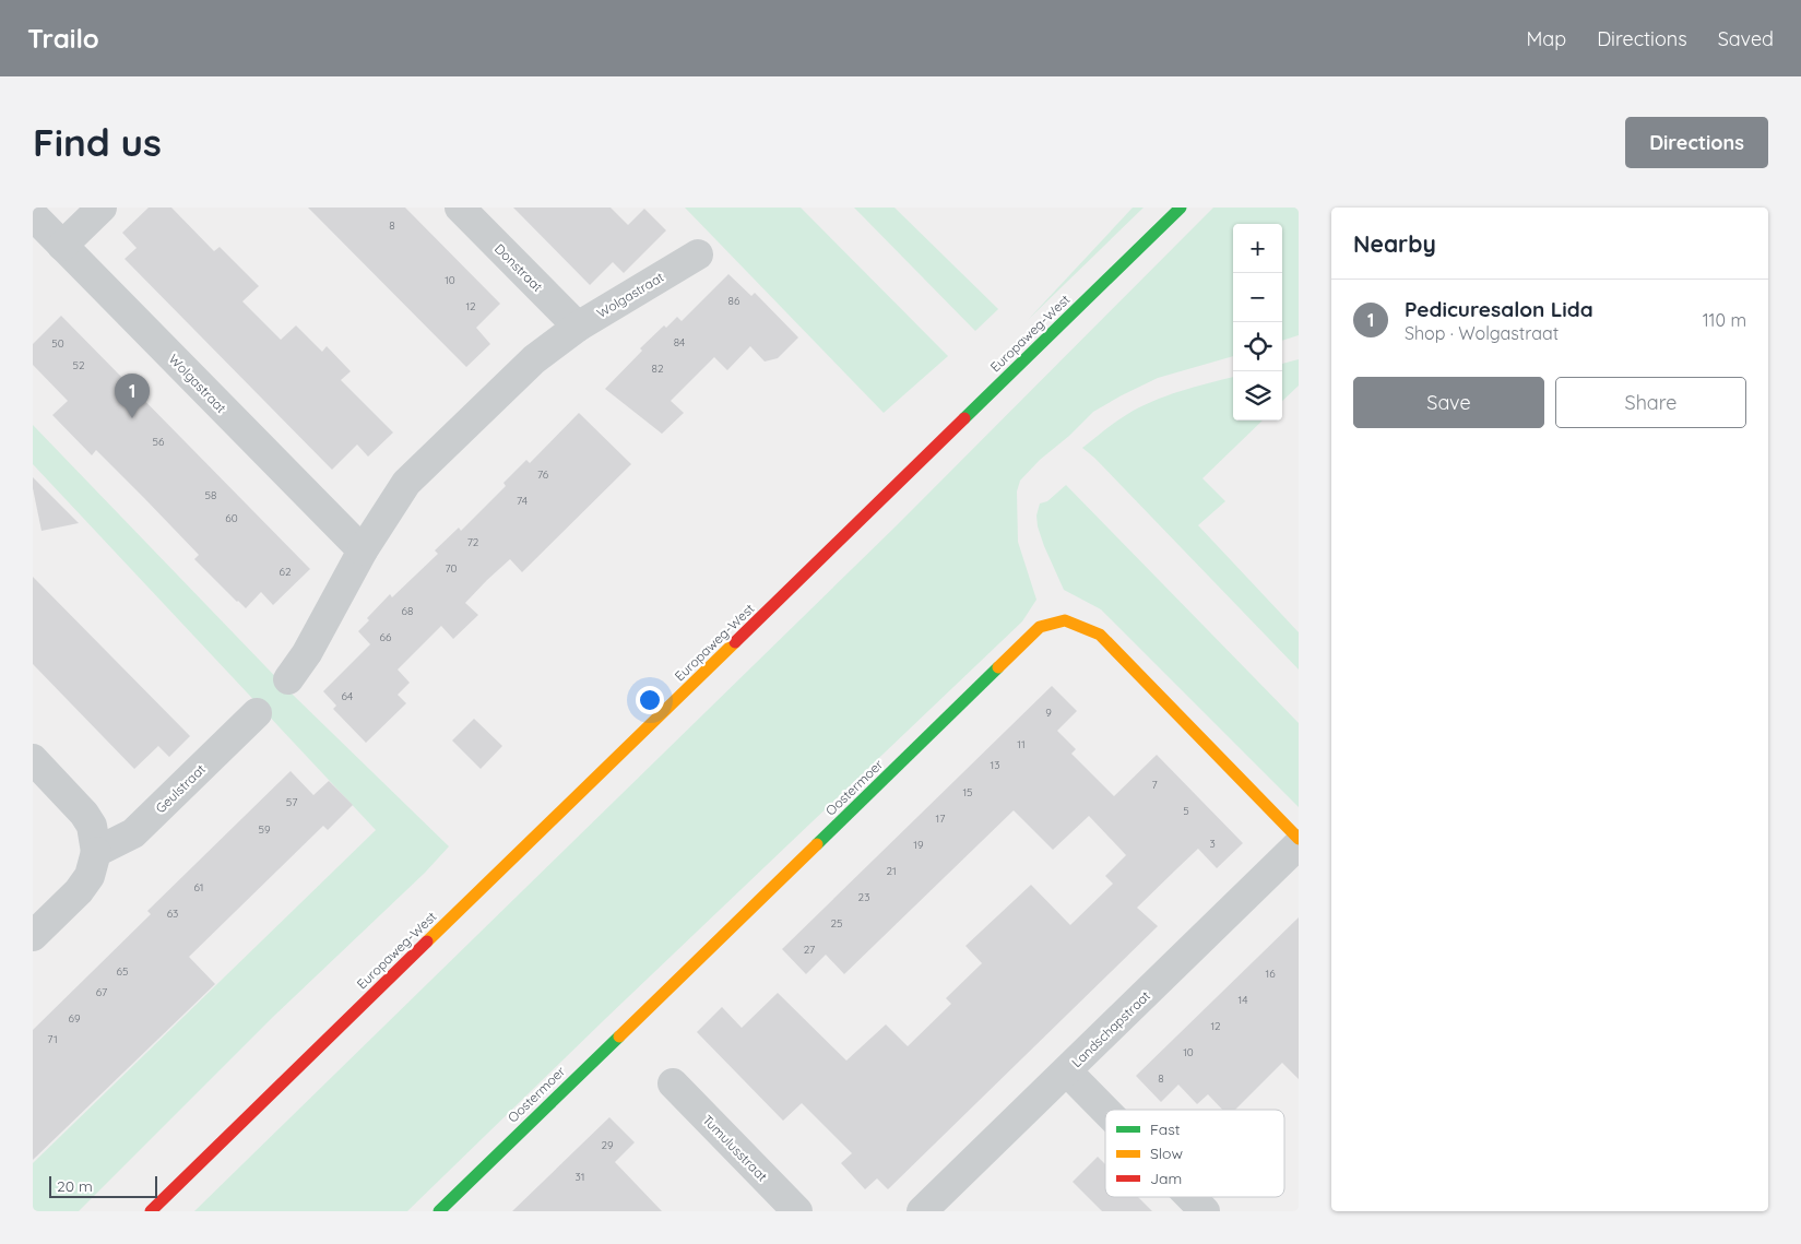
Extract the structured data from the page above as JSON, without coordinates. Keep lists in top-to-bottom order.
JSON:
{
  "streets": {
    "main road": ["Europaweg-West", "Oostermoer"],
    "street": [
      "Donstraat",
      "Wolgastraat",
      "Geulstraat",
      "Landschapstraat",
      "Tumulusstraat"
    ]
  },
  "crossings": [
    ["Donstraat", "Wolgastraat"]
  ],
  "house_numbers": [
    "8",
    "10",
    "86",
    "12",
    "84",
    "50",
    "52",
    "82",
    "56",
    "76",
    "58",
    "74",
    "60",
    "72",
    "70",
    "62",
    "68",
    "66",
    "64",
    "9",
    "11",
    "13",
    "7",
    "15",
    "57",
    "5",
    "17",
    "59",
    "3",
    "19",
    "21",
    "61",
    "23",
    "63",
    "25",
    "27",
    "65",
    "16",
    "67",
    "14",
    "69",
    "12",
    "71",
    "10",
    "8",
    "29",
    "31"
  ],
  "legend": ["Fast", "Slow", "Jam"],
  "scale_bar": "20 m",
  "page": {
    "header": "Trailo",
    "nav": ["Map", "Directions", "Saved"],
    "buttons": [
      "Directions",
      ["Save", "Share"]
    ],
    "title": "Find us",
    "heading": "Nearby",
    "map_buttons": ["+", "−"],
    "list": [
      {
        "mark": "1",
        "name": "Pedicuresalon Lida",
        "note": "Shop · Wolgastraat",
        "value": "110 m"
      }
    ],
    "pins": "1",
    "scale": "20 m"
  }
}
